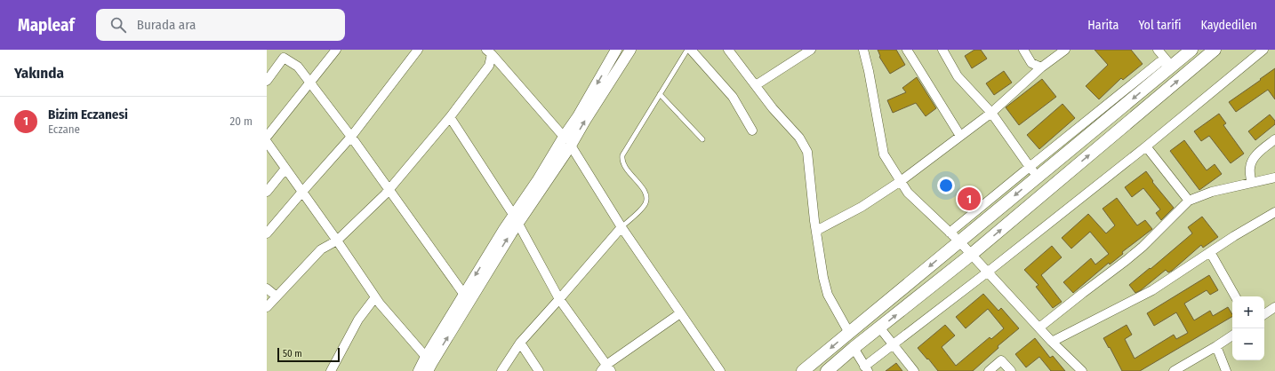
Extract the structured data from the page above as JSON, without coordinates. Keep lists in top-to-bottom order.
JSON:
{
  "scale_bar": "50 m",
  "page": {
    "header": "Mapleaf",
    "search": "Burada ara",
    "nav": ["Harita", "Yol tarifi", "Kaydedilen"],
    "heading": "Yakında",
    "list": [
      {
        "mark": "1",
        "name": "Bizim Eczanesi",
        "note": "Eczane",
        "value": "20 m"
      }
    ],
    "pins": "1",
    "map_buttons": ["+", "−"],
    "scale": "50 m"
  }
}
